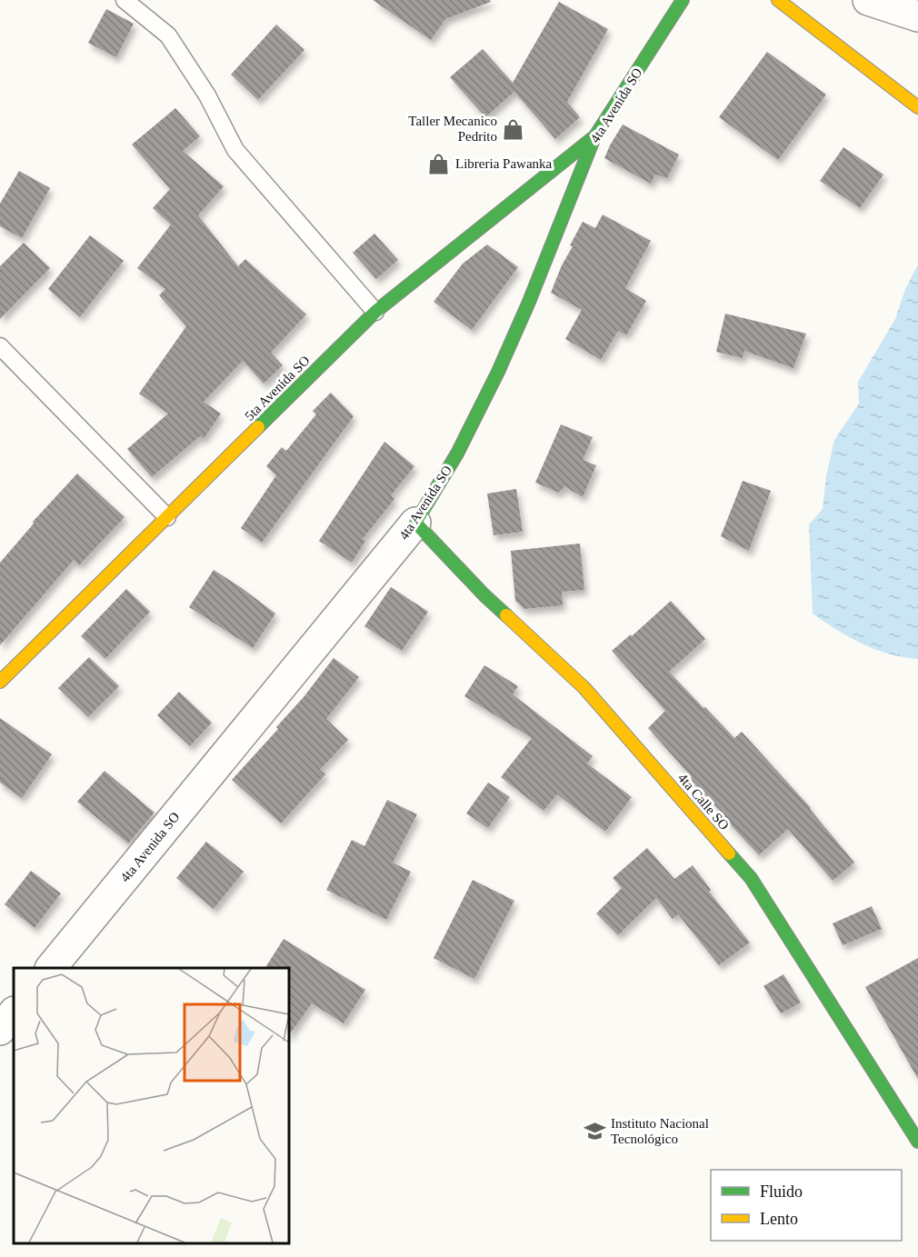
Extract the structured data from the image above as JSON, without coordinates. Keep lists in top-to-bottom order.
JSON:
{
  "streets": {
    "street": ["4ta Avenida SO", "5ta Avenida SO", "4ta Calle SO"]
  },
  "crossings": [
    ["4ta Avenida SO", "5ta Avenida SO"],
    ["4ta Avenida SO", "4ta Calle SO"]
  ],
  "places": {
    "shop": ["Taller Mecanico Pedrito", "Libreria Pawanka"],
    "school or university": ["Instituto Nacional Tecnológico"]
  },
  "legend": ["Fluido", "Lento"]
}
